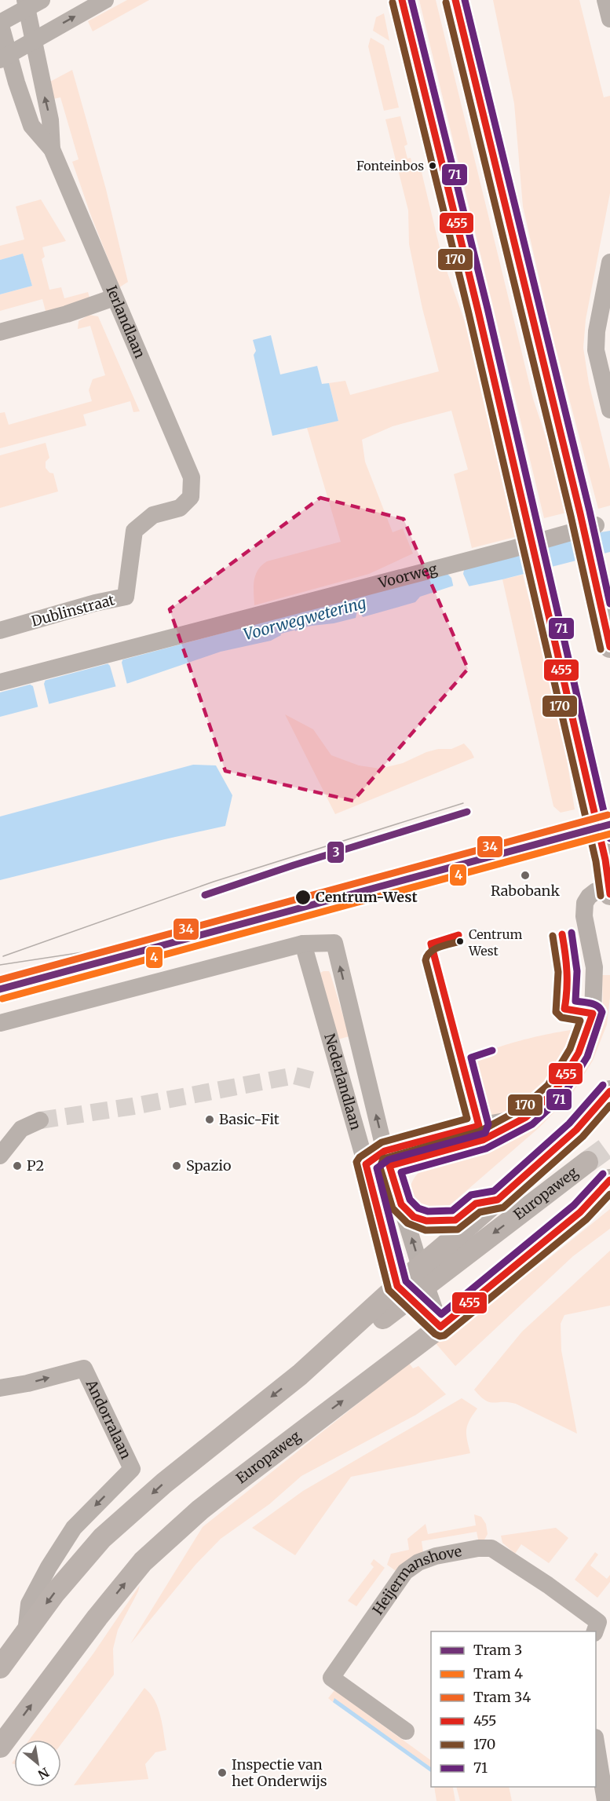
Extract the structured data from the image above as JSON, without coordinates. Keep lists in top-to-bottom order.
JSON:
{
  "streets": {
    "main road": ["Europaweg"],
    "street": [
      "Ierlandlaan",
      "Voorweg",
      "Dublinstraat",
      "Nederlandlaan",
      "Andorralaan",
      "Heijermanshove"
    ]
  },
  "crossings": [
    ["Ierlandlaan", "Dublinstraat"],
    ["Nederlandlaan", "Europaweg"],
    ["Europaweg", "Andorralaan"]
  ],
  "water": ["Voorwegwetering"],
  "places": [
    "Fonteinbos",
    "Rabobank",
    "Centrum-West",
    "Centrum West",
    "Basic-Fit",
    "P2",
    "Spazio",
    "Inspectie van het Onderwijs"
  ],
  "lines": [
    "transit line 455",
    "transit line 71",
    "transit line 170",
    "tram line 3",
    "tram line 34",
    "tram line 4"
  ],
  "legend": [
    "Tram 3",
    "Tram 4",
    "Tram 34",
    "455",
    "170",
    "71"
  ],
  "north": "bottom right"
}
